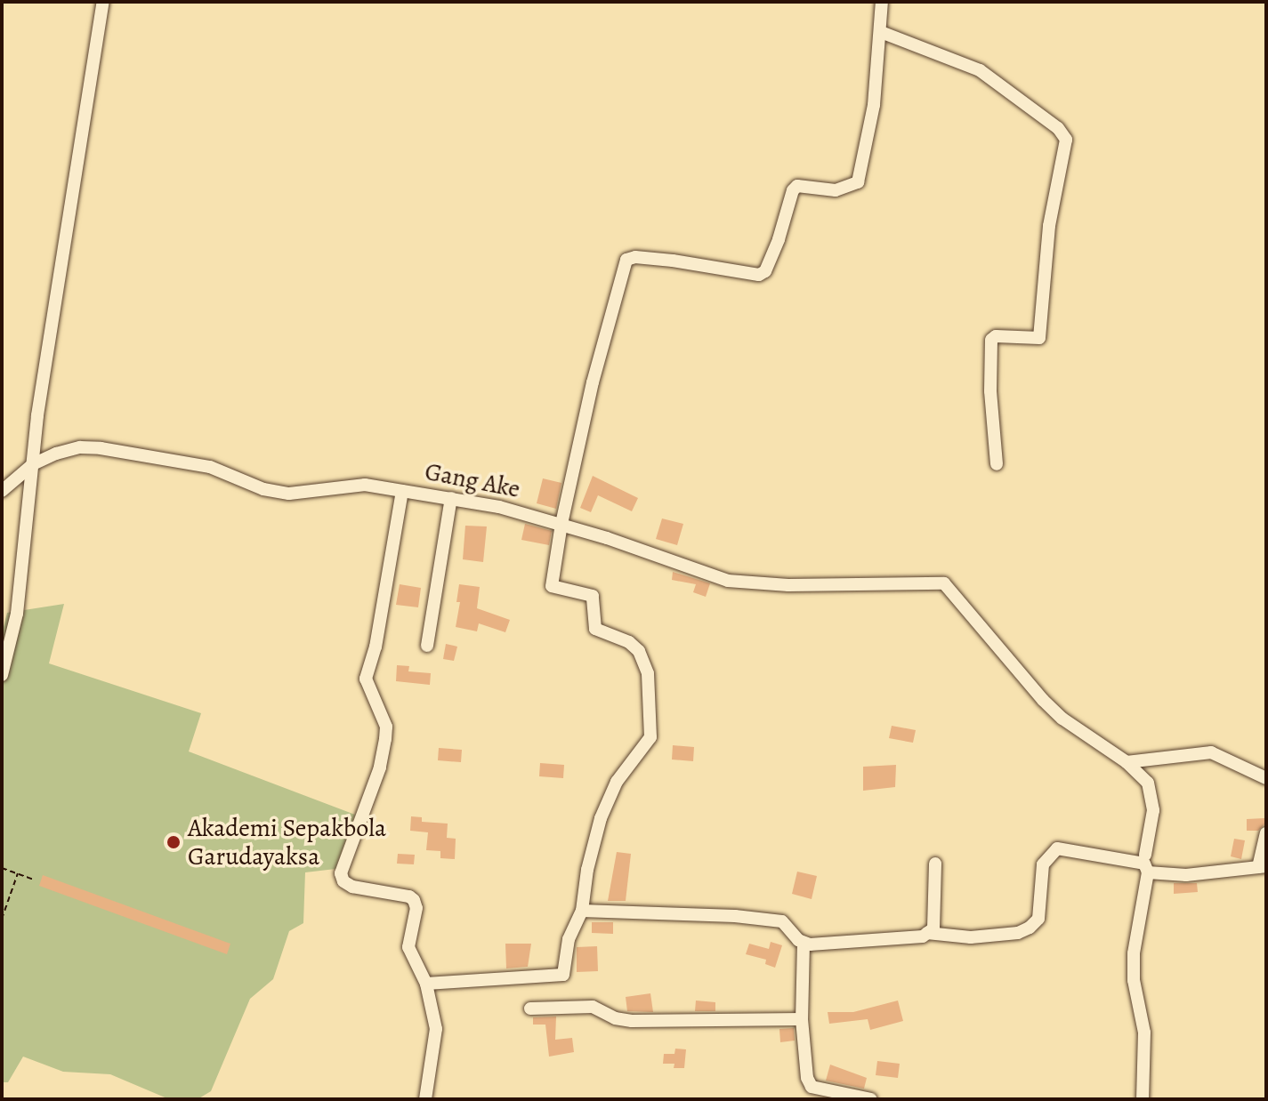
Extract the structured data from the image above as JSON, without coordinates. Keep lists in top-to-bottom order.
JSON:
{
  "streets": {
    "street": ["Gang Ake"]
  },
  "places": ["Akademi Sepakbola Garudayaksa"]
}
